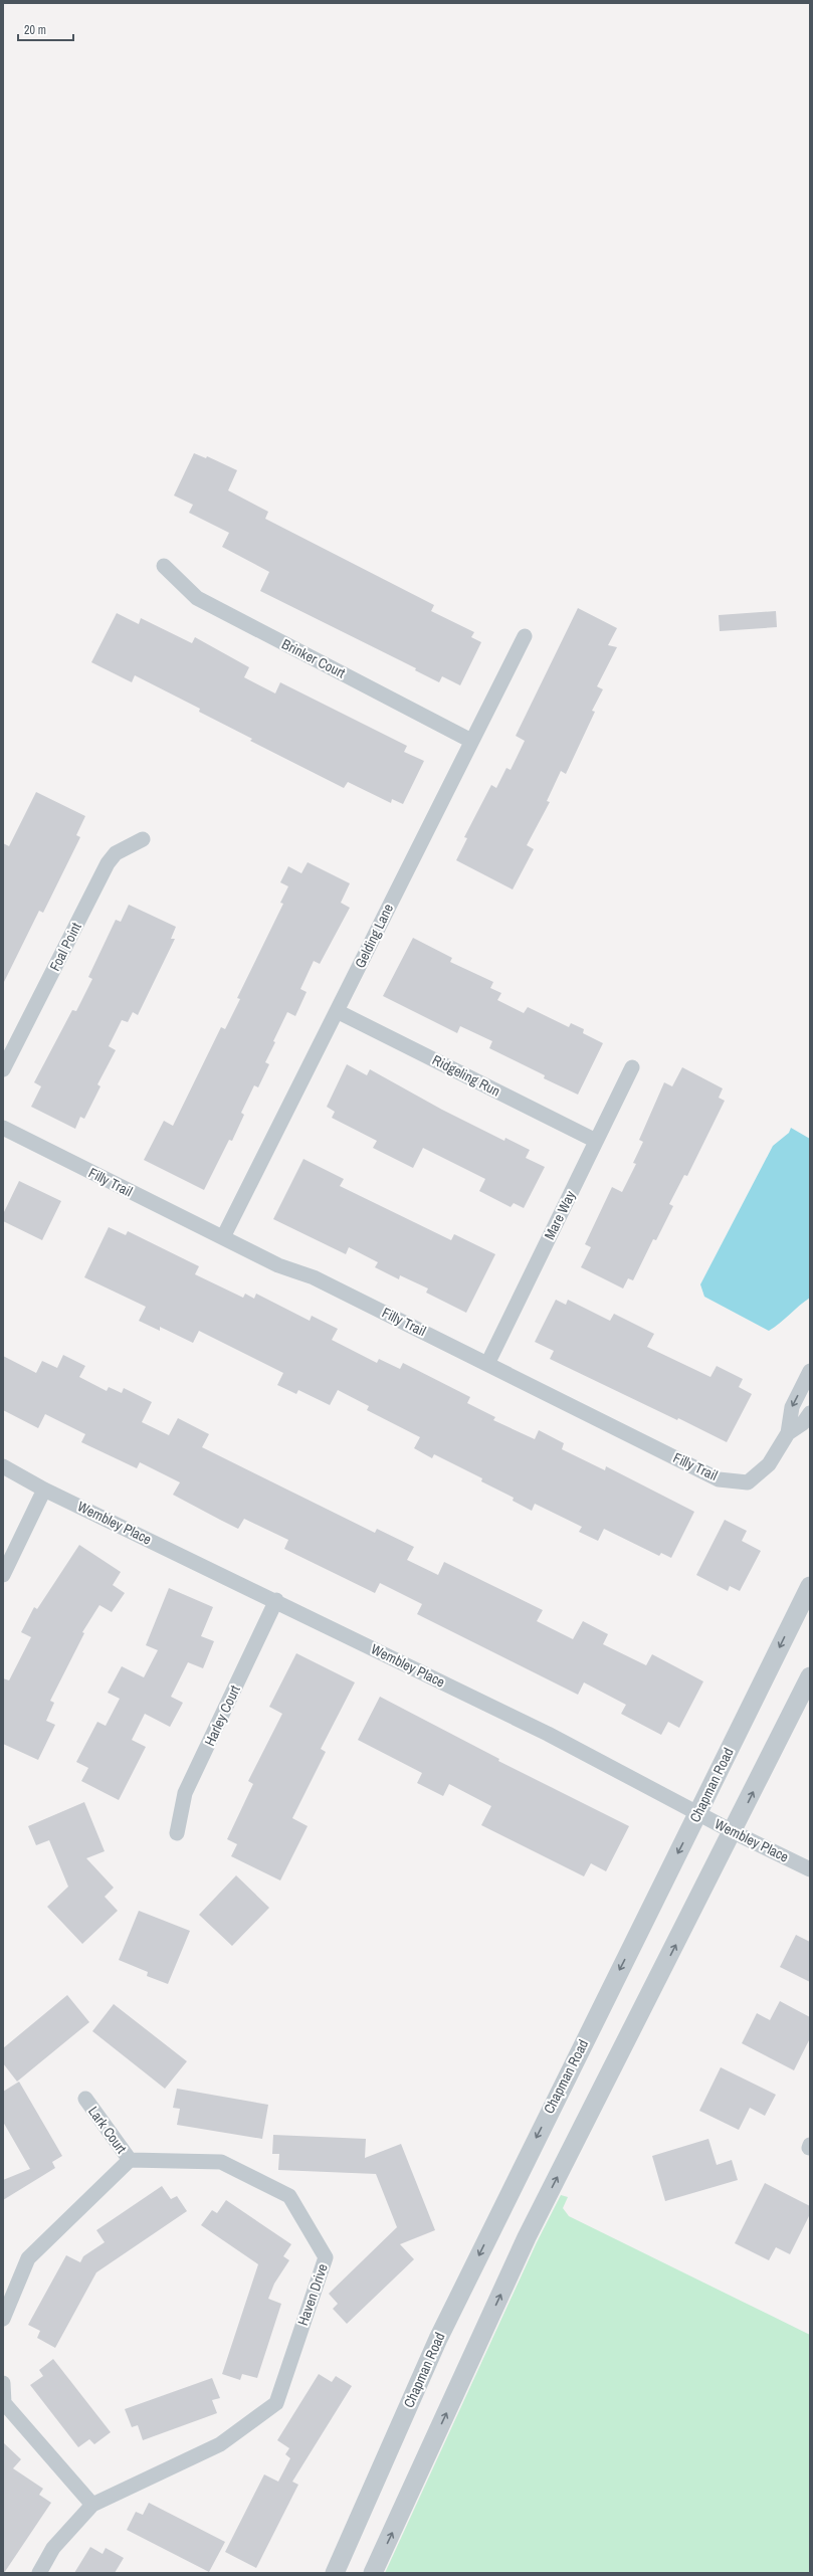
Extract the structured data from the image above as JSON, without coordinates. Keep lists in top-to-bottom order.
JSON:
{
  "streets": {
    "street": [
      "Brinker Court",
      "Gelding Lane",
      "Foal Point",
      "Ridgeling Run",
      "Filly Trail",
      "Mare Way",
      "Wembley Place",
      "Harley Court",
      "Chapman Road",
      "Lark Court",
      "Haven Drive"
    ]
  },
  "crossings": [
    ["Brinker Court", "Gelding Lane"],
    ["Gelding Lane", "Ridgeling Run"],
    ["Gelding Lane", "Filly Trail"],
    ["Ridgeling Run", "Mare Way"],
    ["Filly Trail", "Mare Way"],
    ["Wembley Place", "Harley Court"],
    ["Wembley Place", "Chapman Road"],
    ["Lark Court", "Haven Drive"]
  ],
  "scale_bar": "20 m"
}
